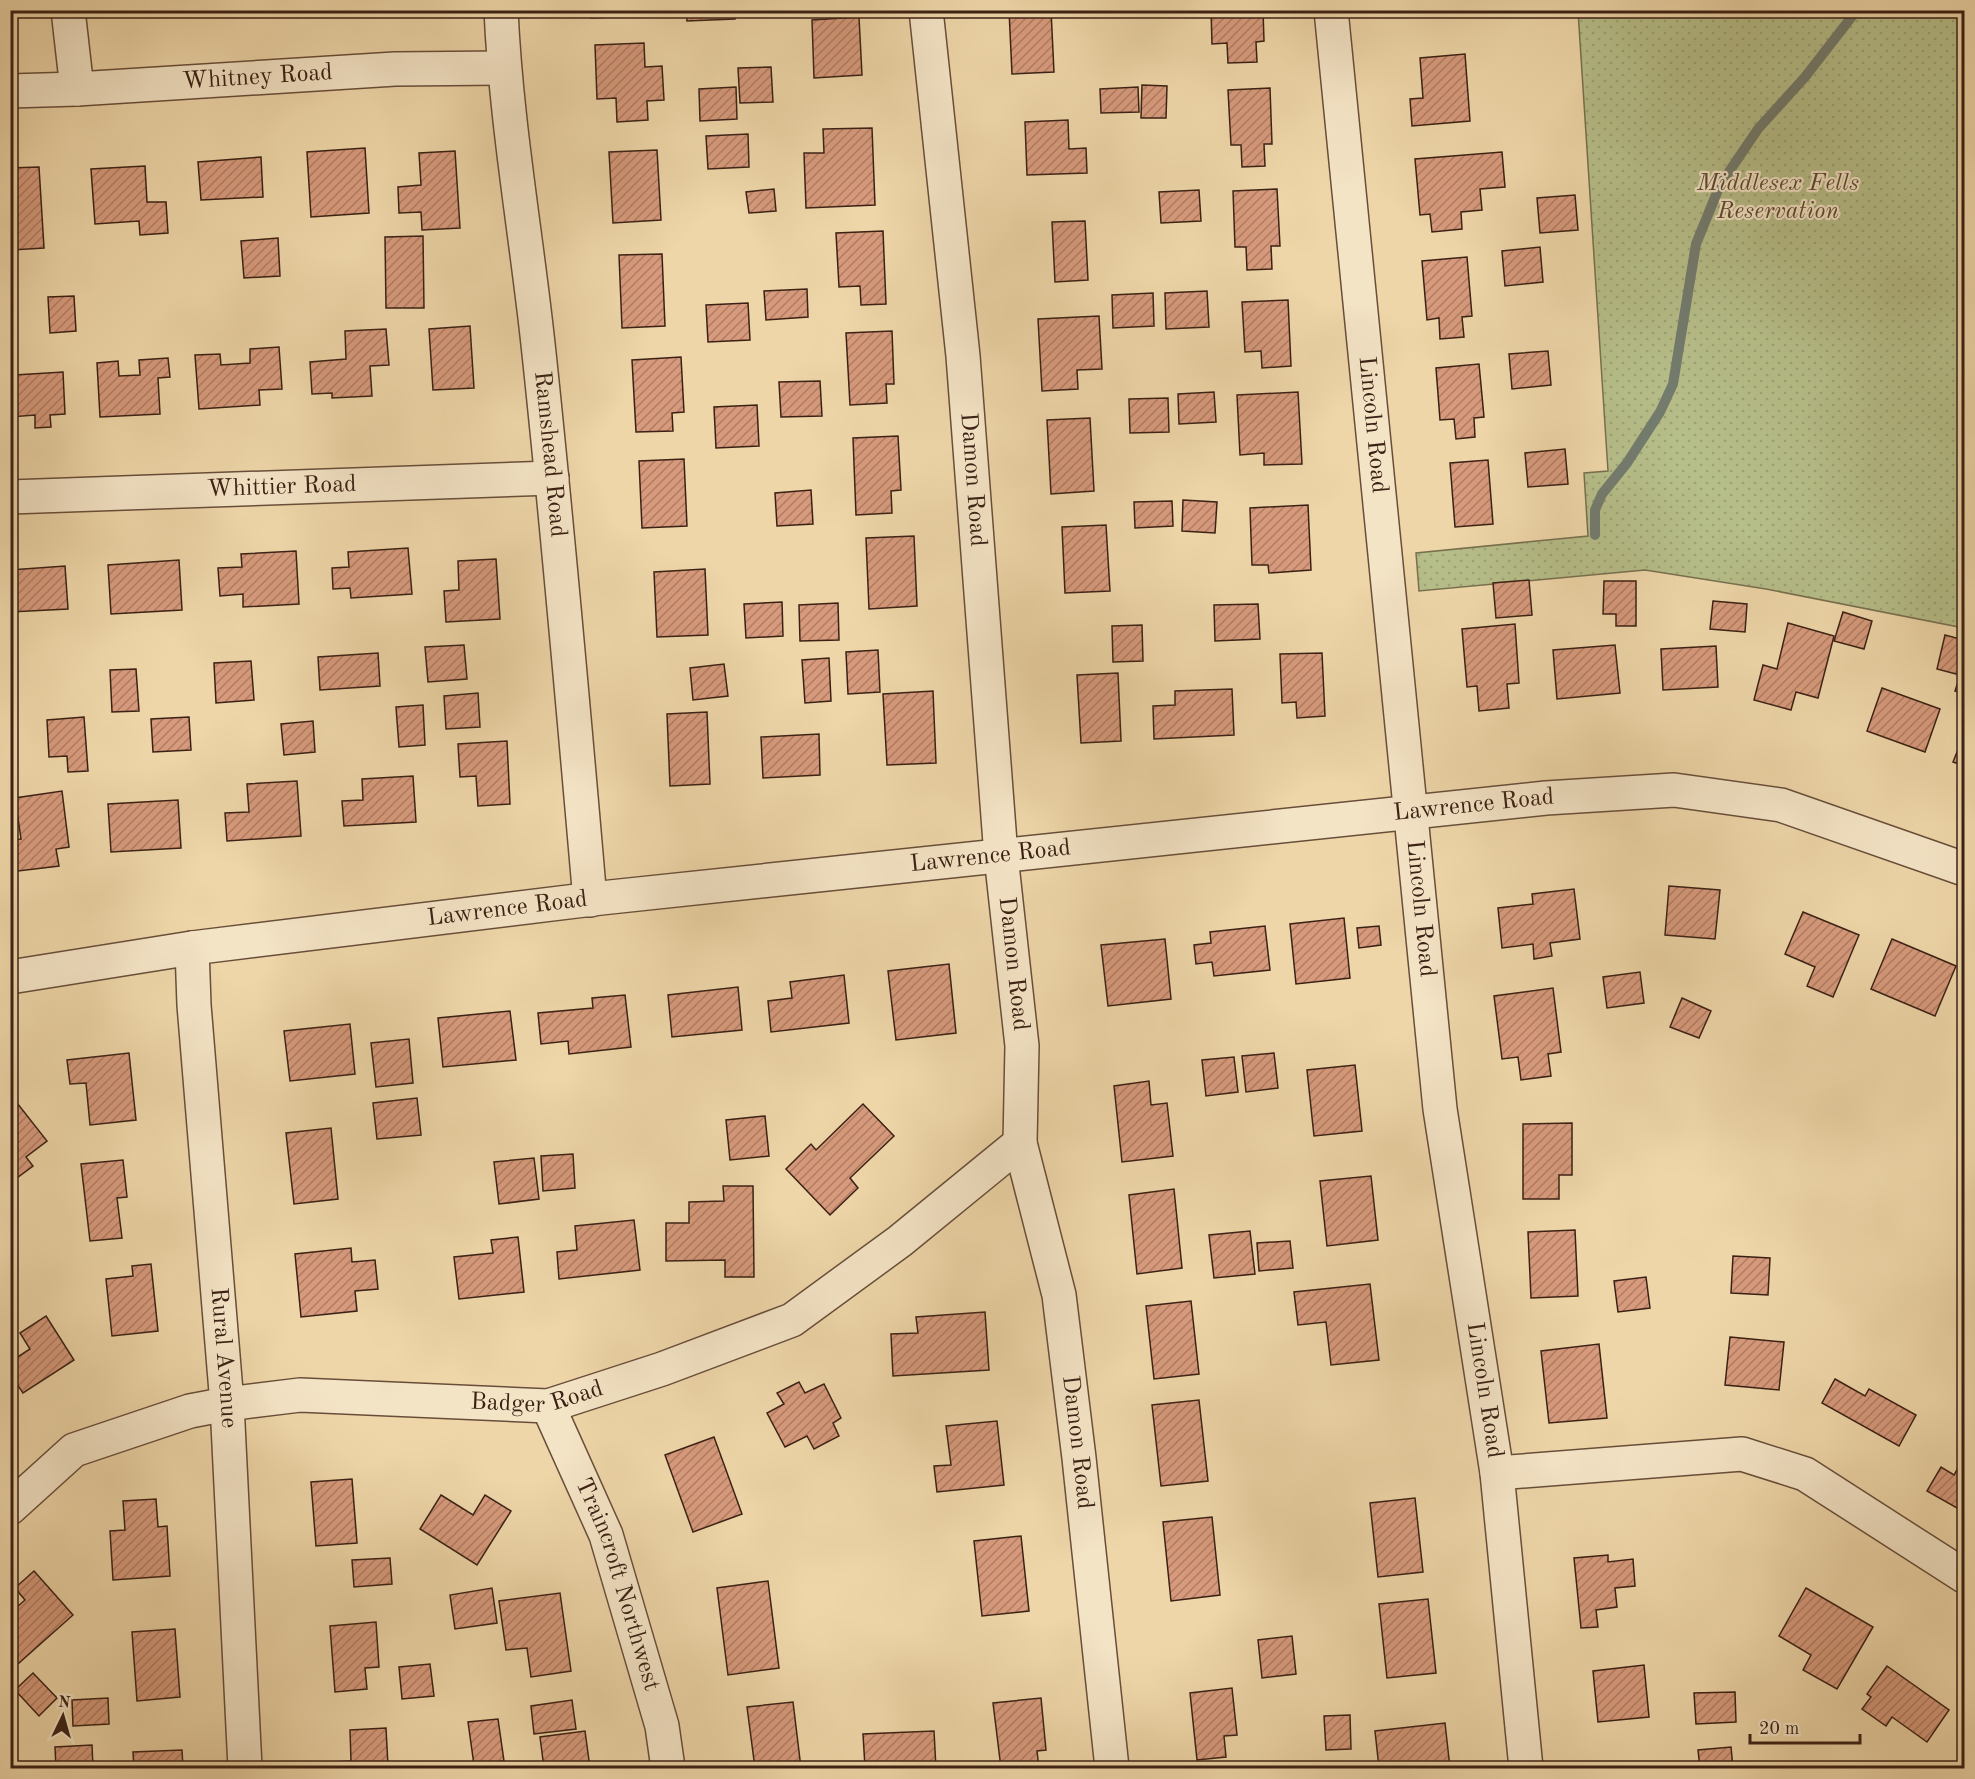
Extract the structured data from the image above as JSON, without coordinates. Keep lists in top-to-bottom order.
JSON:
{
  "streets": {
    "street": [
      "Whitney Road",
      "Lincoln Road",
      "Ramshead Road",
      "Damon Road",
      "Whittier Road",
      "Lawrence Road",
      "Rural Avenue",
      "Badger Road",
      "Traincroft Northwest"
    ]
  },
  "crossings": [
    ["Whitney Road", "Ramshead Road"],
    ["Lincoln Road", "Lawrence Road"],
    ["Ramshead Road", "Whittier Road"],
    ["Ramshead Road", "Lawrence Road"],
    ["Damon Road", "Lawrence Road"],
    ["Damon Road", "Badger Road"],
    ["Lawrence Road", "Rural Avenue"],
    ["Rural Avenue", "Badger Road"],
    ["Badger Road", "Traincroft Northwest"]
  ],
  "parks": ["Middlesex Fells Reservation"],
  "scale_bar": "20 m",
  "north": "top"
}
